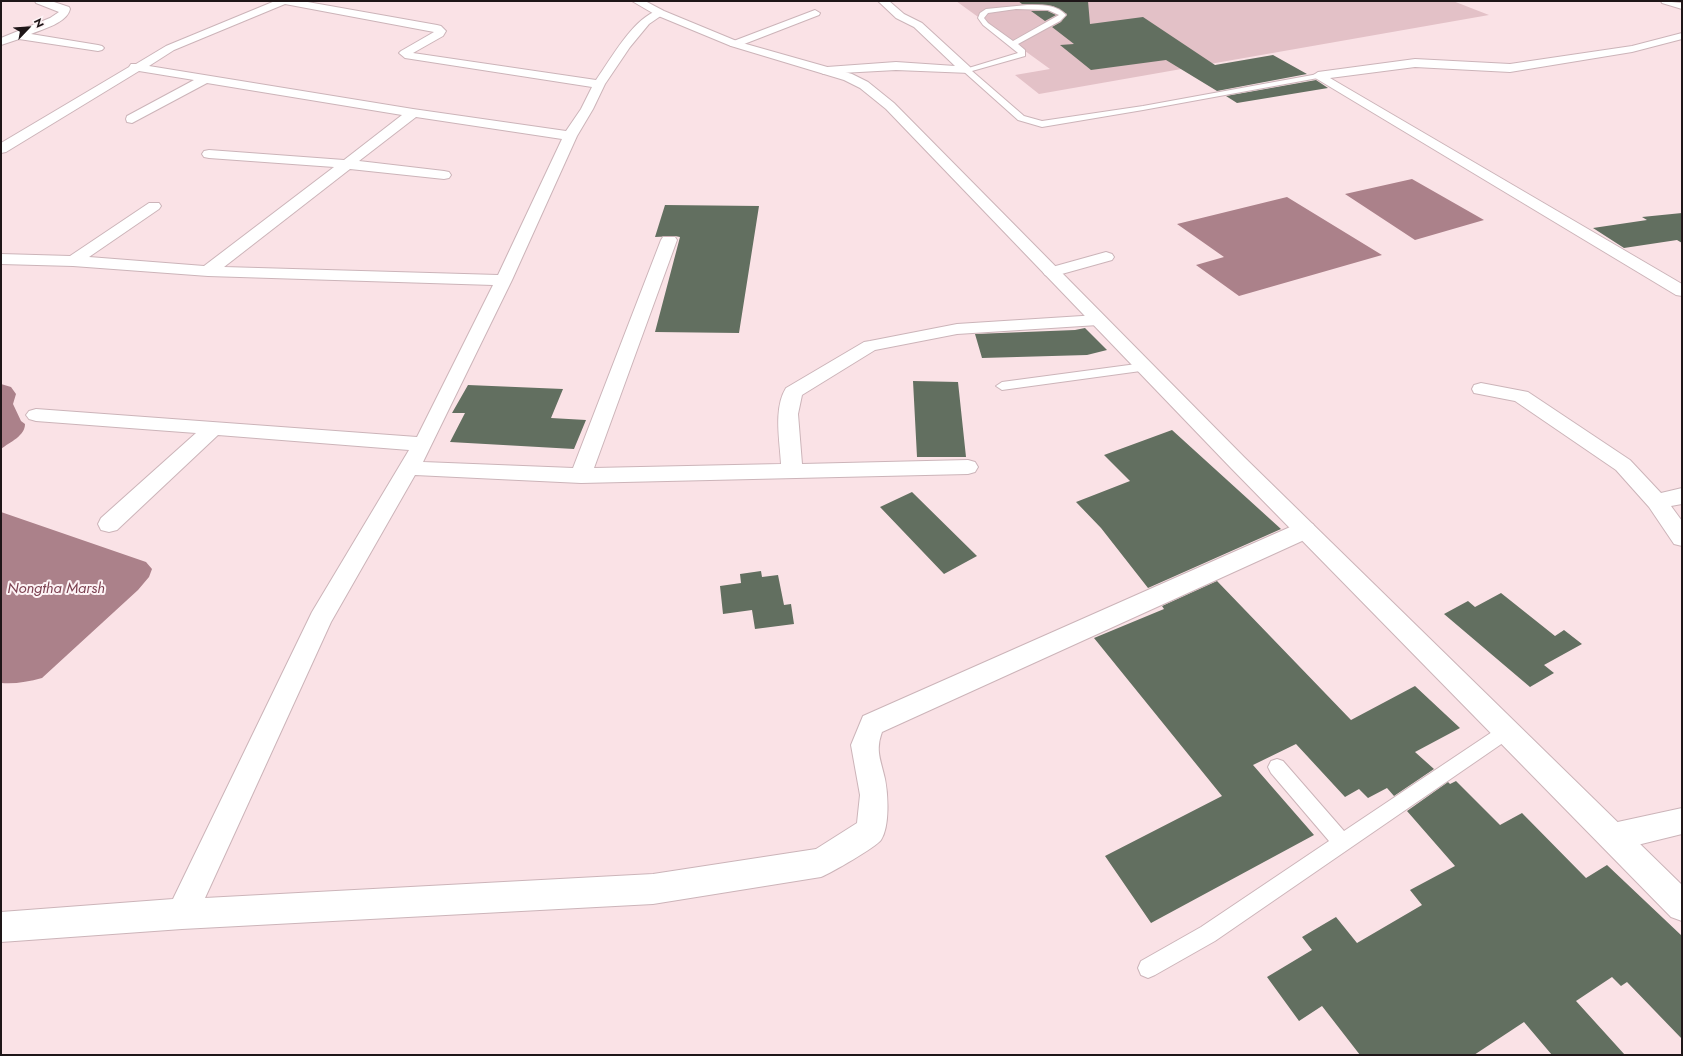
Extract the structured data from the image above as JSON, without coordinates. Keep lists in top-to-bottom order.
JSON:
{
  "water": ["Nongtha Marsh"],
  "north": "top right"
}
